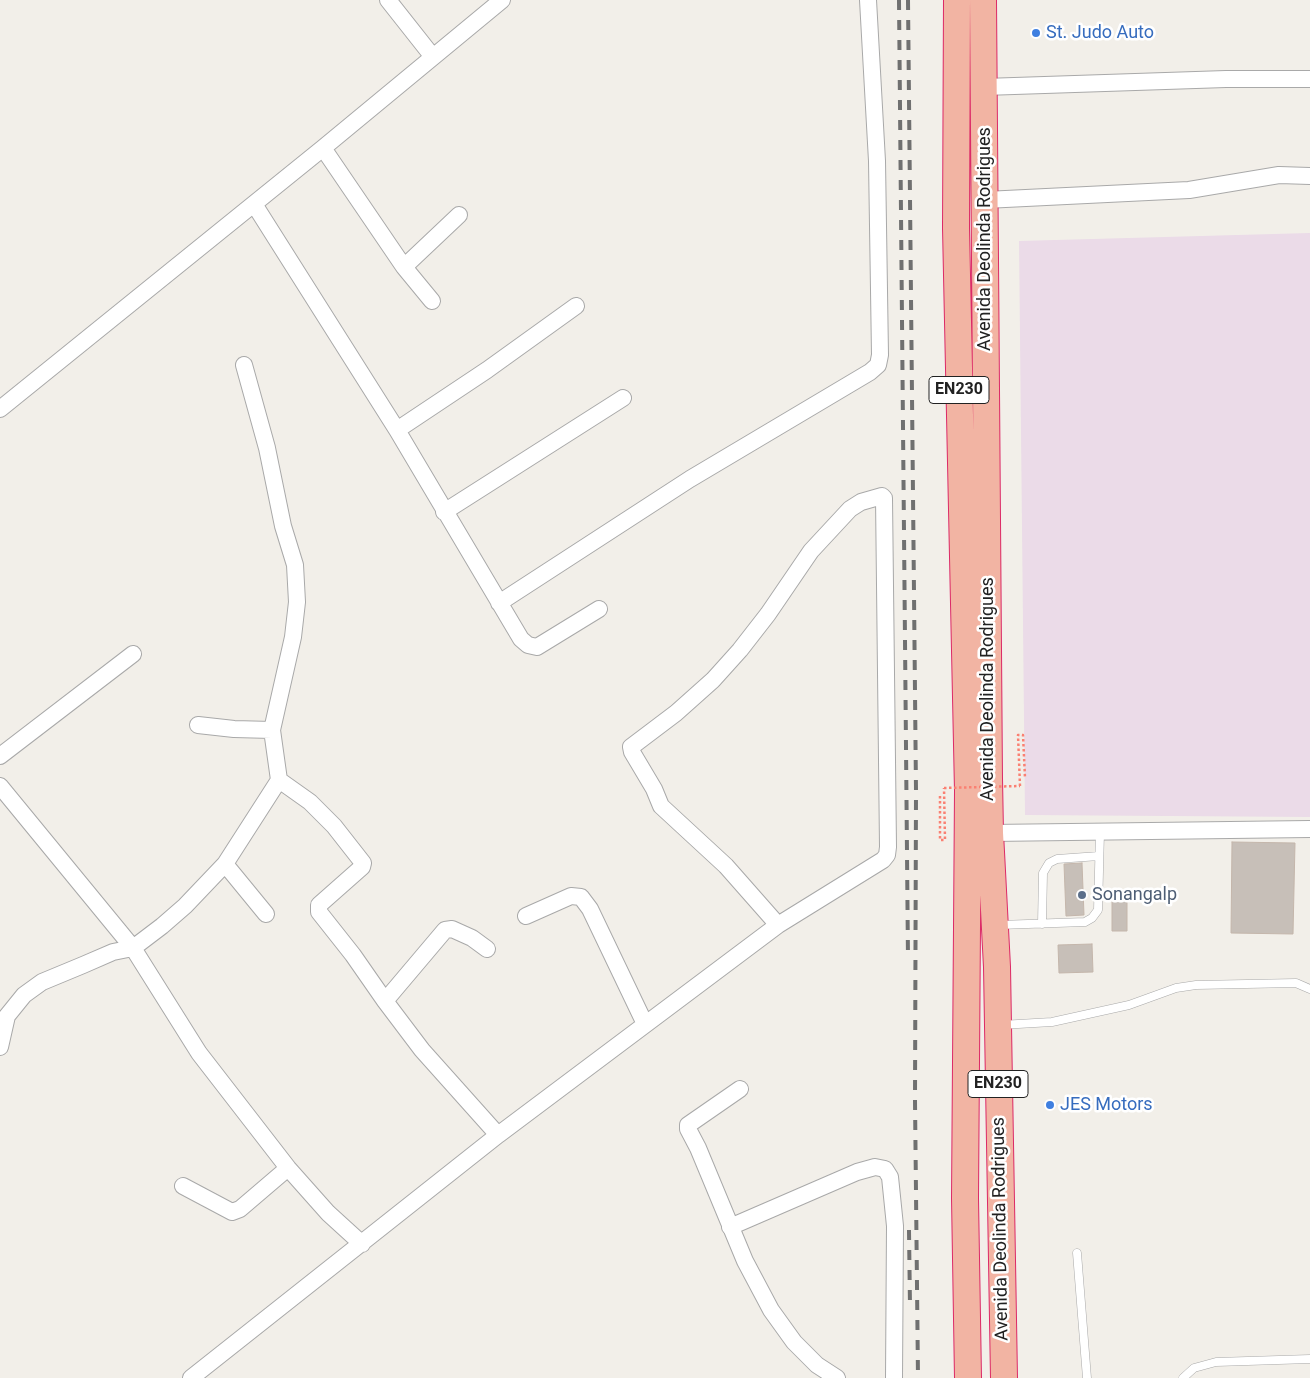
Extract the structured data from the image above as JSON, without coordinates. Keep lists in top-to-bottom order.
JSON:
{
  "streets": {
    "highway": ["Avenida Deolinda Rodrigues", "EN230"]
  },
  "places": ["St. Judo Auto", "Sonangalp", "JES Motors"]
}
